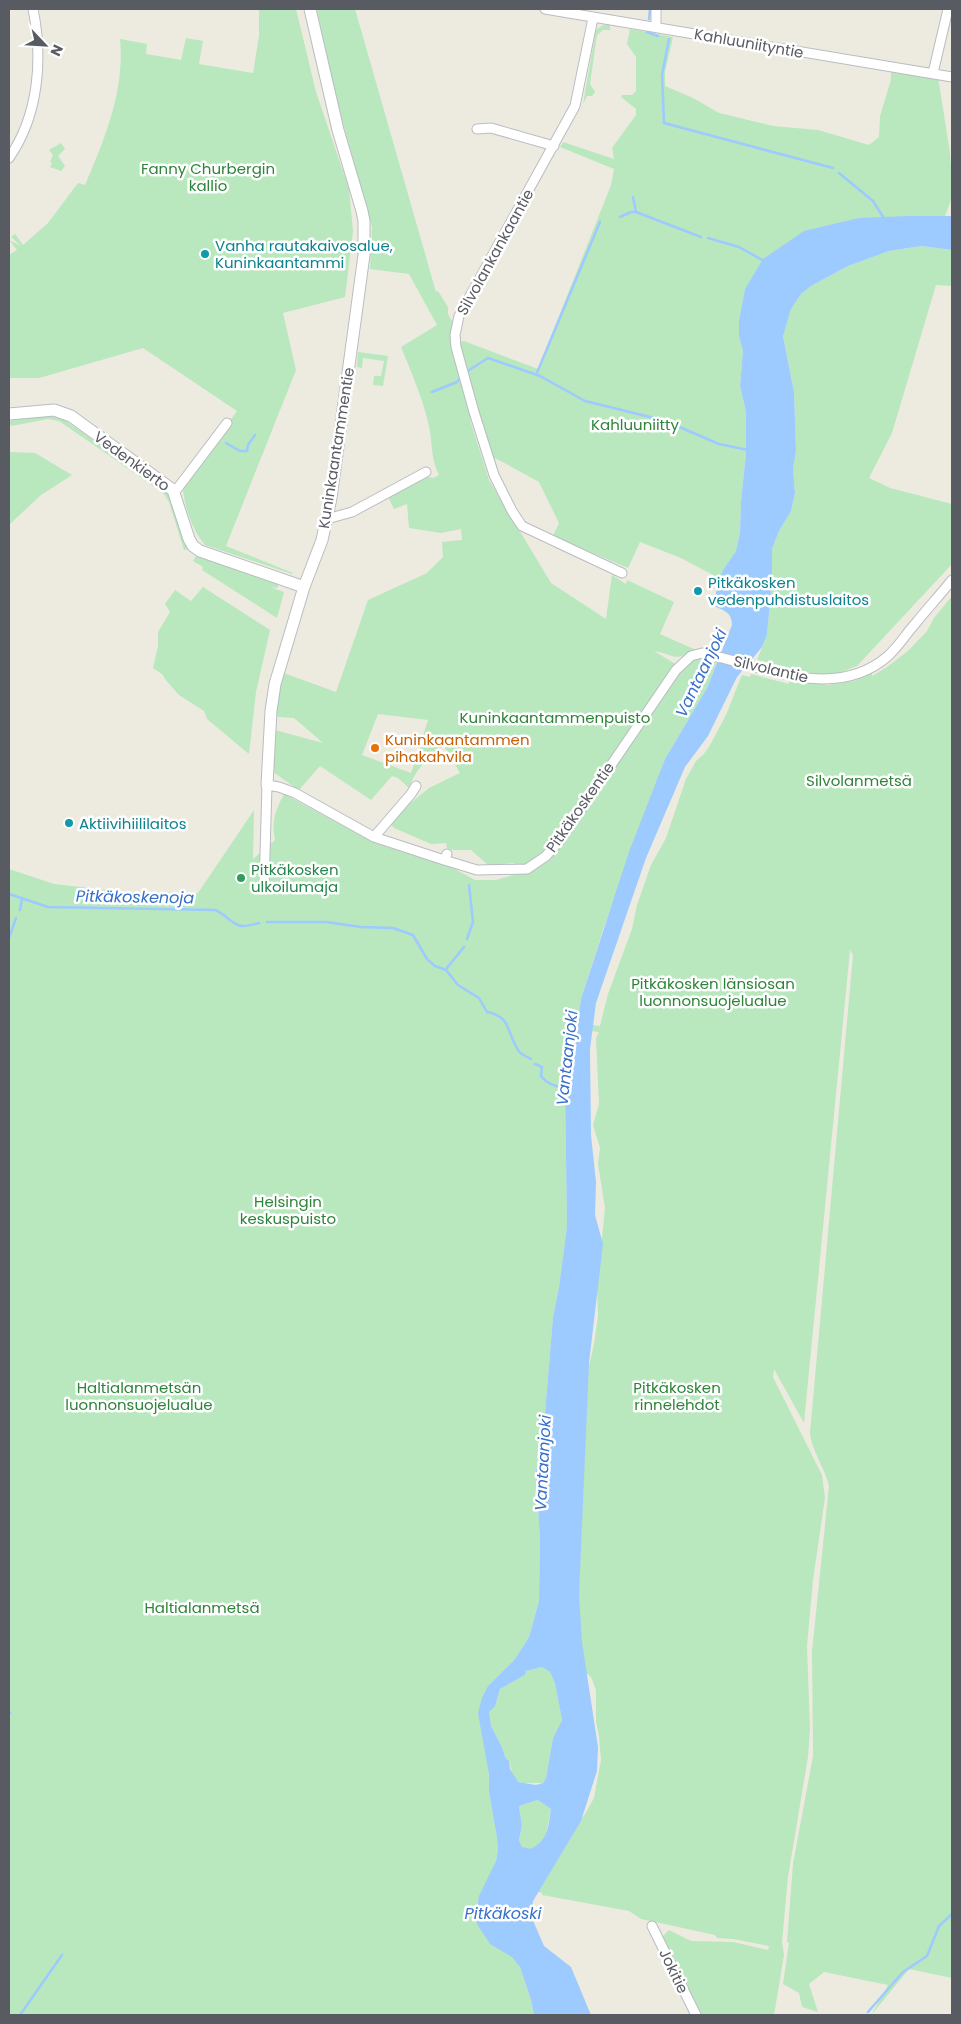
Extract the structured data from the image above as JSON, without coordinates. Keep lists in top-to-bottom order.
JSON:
{
  "streets": {
    "street": [
      "Kahluuniityntie",
      "Silvolankankaantie",
      "Kuninkaantammentie",
      "Vedenkierto",
      "Silvolantie",
      "Pitkäkoskentie",
      "Jokitie"
    ]
  },
  "crossings": [
    ["Kahluuniityntie", "Silvolankankaantie"],
    ["Kuninkaantammentie", "Vedenkierto"],
    ["Kuninkaantammentie", "Pitkäkoskentie"],
    ["Silvolantie", "Pitkäkoskentie"]
  ],
  "water": ["Vantaanjoki", "Pitkäkoskenoja", "Pitkäkoski"],
  "parks": [
    "Fanny Churbergin kallio",
    "Kahluuniitty",
    "Kuninkaantammenpuisto",
    "Silvolanmetsä",
    "Pitkäkosken länsiosan luonnonsuojelualue",
    "Helsingin keskuspuisto",
    "Haltialanmetsän luonnonsuojelualue",
    "Pitkäkosken rinnelehdot",
    "Haltialanmetsä"
  ],
  "places": [
    "Vanha rautakaivosalue, Kuninkaantammi",
    "Pitkäkosken vedenpuhdistuslaitos",
    "Kuninkaantammen pihakahvila",
    "Aktiivihiililaitos",
    "Pitkäkosken ulkoilumaja"
  ],
  "north": "bottom right"
}
